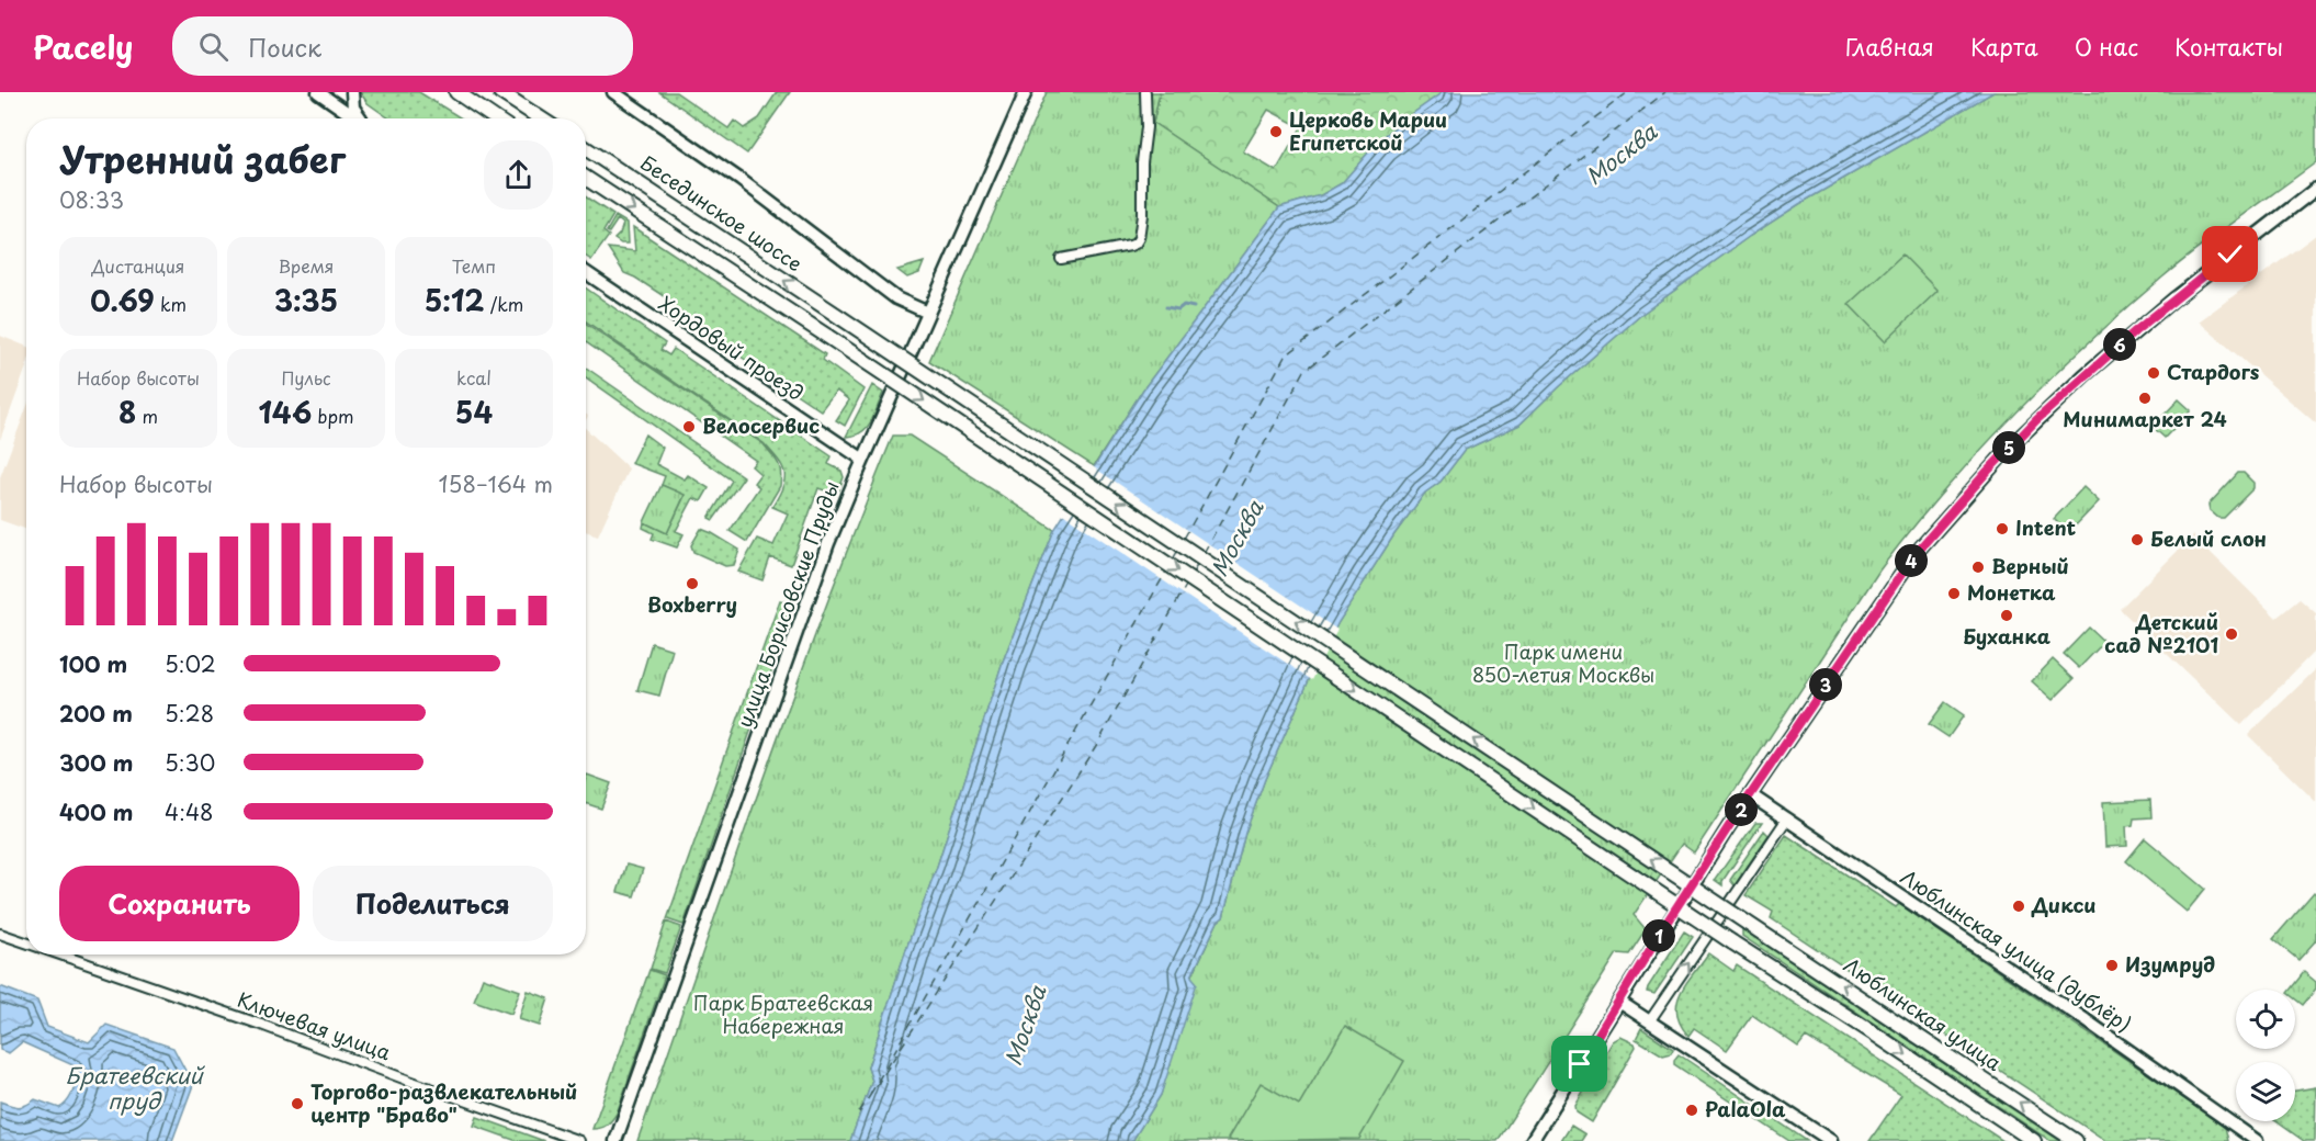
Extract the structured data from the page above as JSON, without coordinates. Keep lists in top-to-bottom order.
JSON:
{
  "streets": {
    "main road": [
      "Бесединское шоссе",
      "Хордовый проезд",
      "улица Борисовские Пруды",
      "Люблинская улица (дублёр)",
      "Люблинская улица"
    ],
    "street": ["Ключевая улица"]
  },
  "crossings": [
    ["Бесединское шоссе", "Люблинская улица"],
    ["Хордовый проезд", "улица Борисовские Пруды"]
  ],
  "water": ["Москва", "Братеевский пруд"],
  "parks": ["Парк имени 850-летия Москвы", "Парк Братеевская Набережная"],
  "places": [
    "Церковь Марии Египетской",
    "Стардогs",
    "Минимаркет 24",
    "Велосервис",
    "Intent",
    "Белый слон",
    "Верный",
    "Boxberry",
    "Монетка",
    "Буханка",
    "Детский сад №2101",
    "Дикси",
    "Изумруд",
    "Торгово-развлекательный центр \"Браво\"",
    "PalaOla"
  ],
  "page": {
    "header": "Pacely",
    "search": "Поиск",
    "nav": [
      "Главная",
      "Карта",
      "О нас",
      "Контакты"
    ],
    "heading": ["Утренний забег", "08:33"],
    "stats": [
      ["Дистанция", "0.69 km"],
      ["Время", "3:35"],
      ["Темп", "5:12 /km"],
      ["Набор высоты", "8 m"],
      ["Пульс", "146 bpm"],
      ["kcal", "54"]
    ],
    "pins": [
      "6",
      "5",
      "4",
      "3",
      "2",
      "1"
    ],
    "chart": ["Набор высоты", "158–164 m"],
    "list": [
      {
        "name": "100 m",
        "note": "5:02"
      },
      {
        "name": "200 m",
        "note": "5:28"
      },
      {
        "name": "300 m",
        "note": "5:30"
      },
      {
        "name": "400 m",
        "note": "4:48"
      }
    ],
    "buttons": ["Сохранить", "Поделиться"]
  }
}
